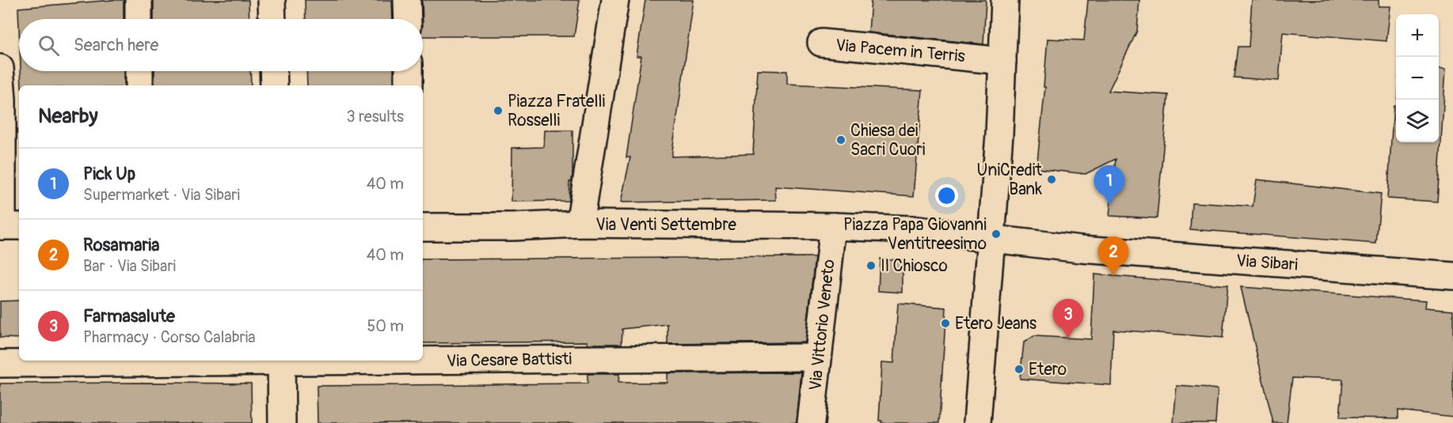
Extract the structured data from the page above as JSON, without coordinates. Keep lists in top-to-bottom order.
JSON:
{
  "streets": {
    "street": [
      "Via Pacem in Terris",
      "Via Venti Settembre",
      "Via Sibari",
      "Via Vittorio Veneto",
      "Via Cesare Battisti"
    ]
  },
  "crossings": [
    ["Via Venti Settembre", "Via Sibari"],
    ["Via Venti Settembre", "Via Vittorio Veneto"],
    ["Via Vittorio Veneto", "Via Cesare Battisti"]
  ],
  "places": [
    "Piazza Fratelli Rosselli",
    "Chiesa dei Sacri Cuori",
    "UniCredit Bank",
    "Piazza Papa Giovanni Ventitreesimo",
    "Il Chiosco",
    "Etero Jeans",
    "Etero"
  ],
  "page": {
    "map_buttons": ["+", "−"],
    "search": "Search here",
    "heading": ["Nearby", "3 results"],
    "list": [
      {
        "mark": "1",
        "name": "Pick Up",
        "note": "Supermarket · Via Sibari",
        "value": "40 m"
      },
      {
        "mark": "2",
        "name": "Rosamaria",
        "note": "Bar · Via Sibari",
        "value": "40 m"
      },
      {
        "mark": "3",
        "name": "Farmasalute",
        "note": "Pharmacy · Corso Calabria",
        "value": "50 m"
      }
    ],
    "pins": ["1", "2", "3"]
  }
}
